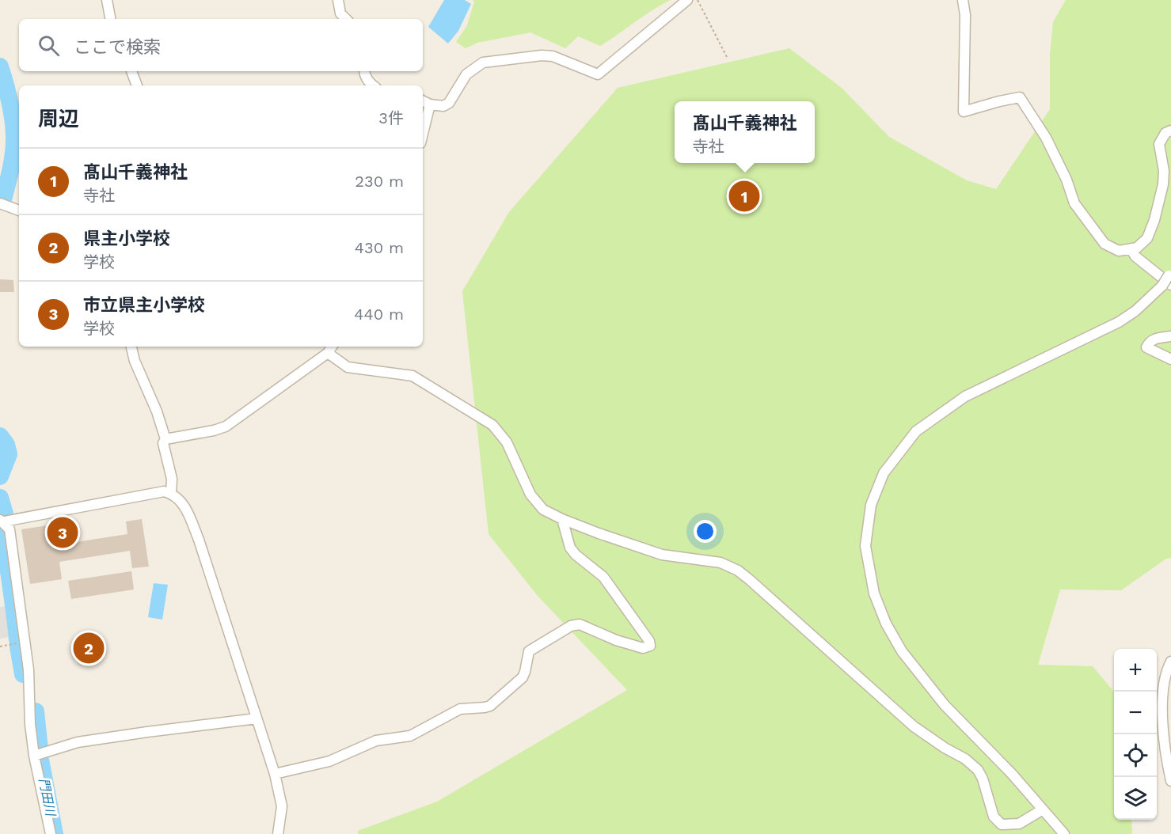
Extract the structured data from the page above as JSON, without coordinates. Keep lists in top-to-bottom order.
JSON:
{
  "water": ["門田川"],
  "page": {
    "search": "ここで検索",
    "heading": ["周辺", "3件"],
    "popup": ["髙山千義神社", "寺社"],
    "list": [
      {
        "mark": "1",
        "name": "髙山千義神社",
        "note": "寺社",
        "value": "230 m"
      },
      {
        "mark": "2",
        "name": "県主小学校",
        "note": "学校",
        "value": "430 m"
      },
      {
        "mark": "3",
        "name": "市立県主小学校",
        "note": "学校",
        "value": "440 m"
      }
    ],
    "pins": ["1", "3", "2"],
    "map_buttons": ["+", "−"]
  }
}
